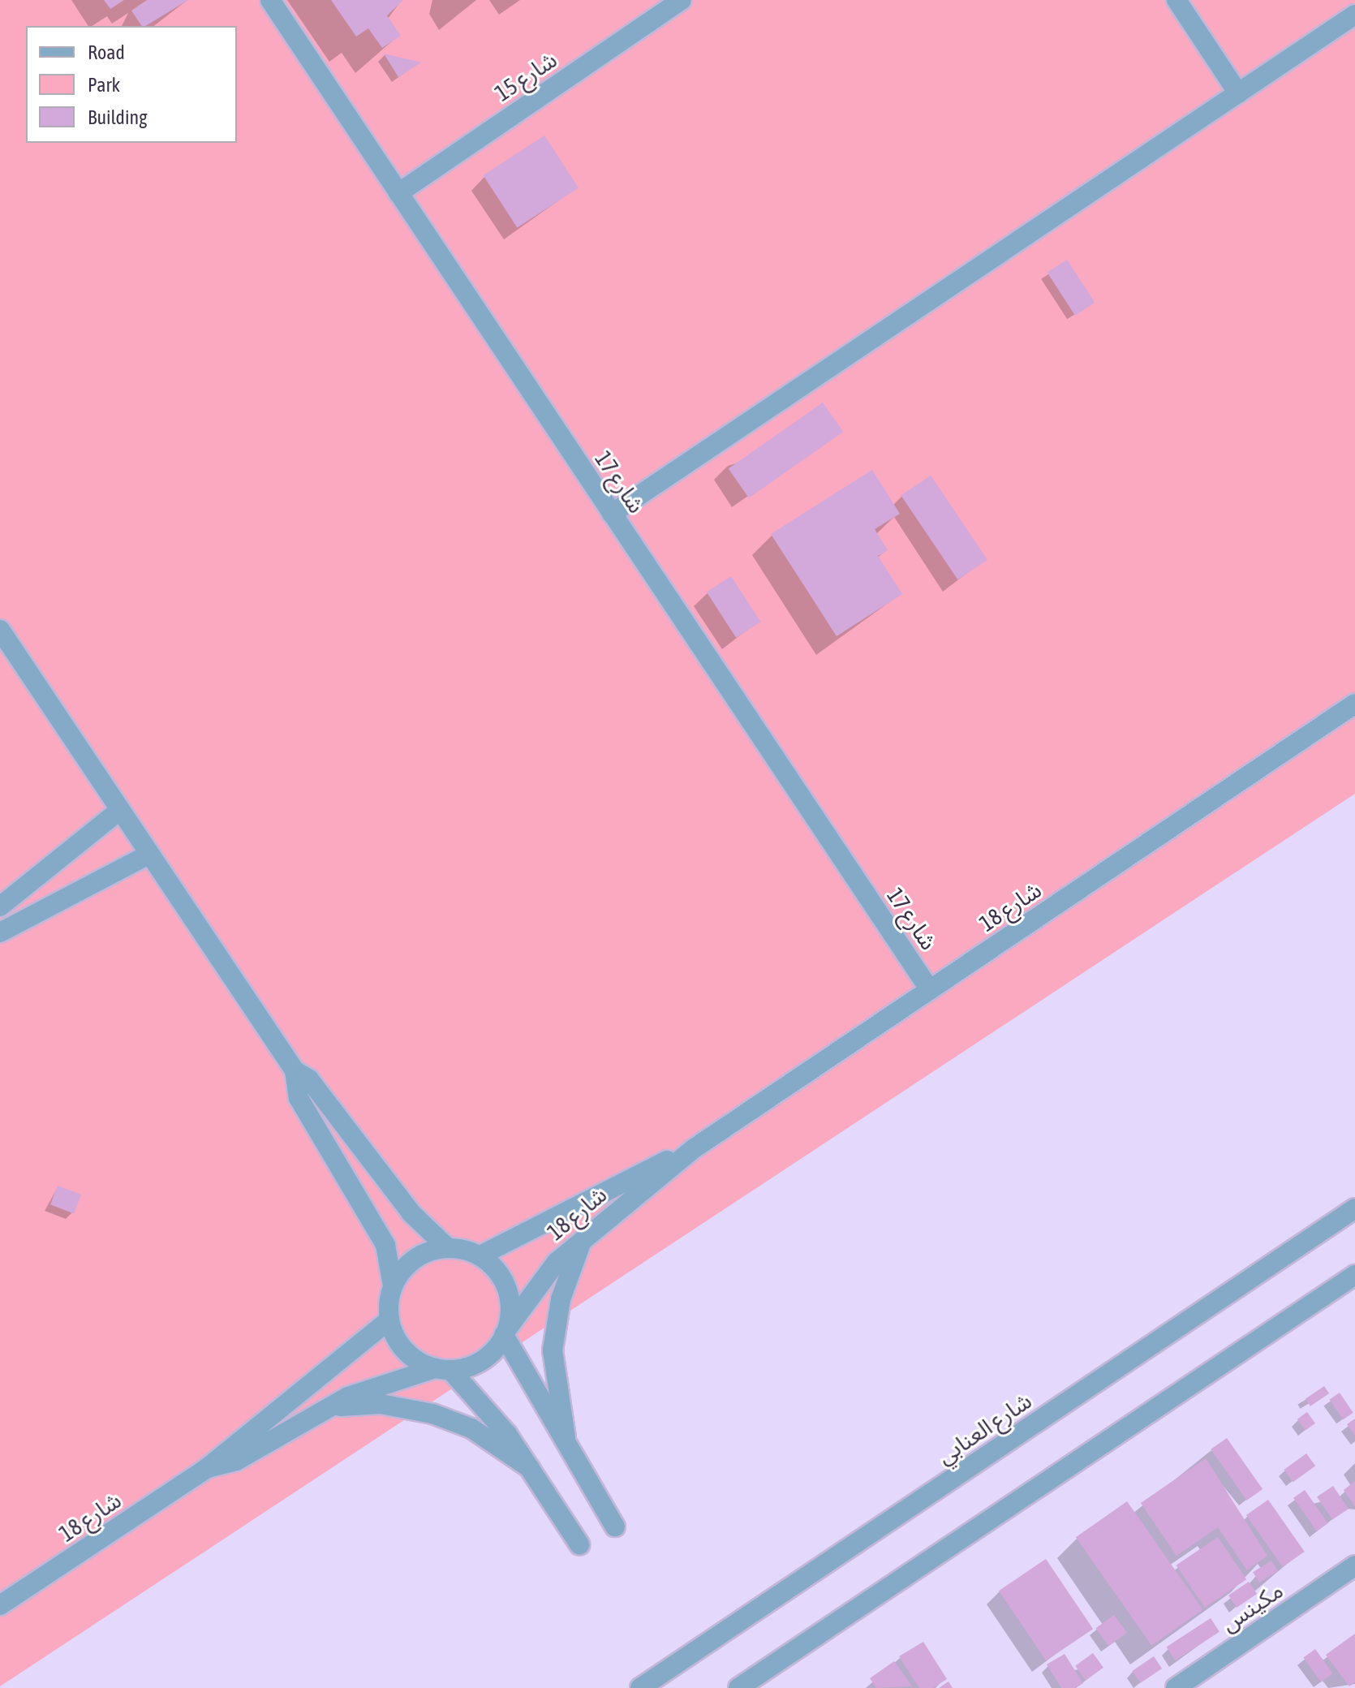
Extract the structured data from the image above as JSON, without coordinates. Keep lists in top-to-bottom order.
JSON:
{
  "streets": {
    "street": [
      "شارع 15",
      "شارع 17",
      "شارع 18",
      "شارع العنابي",
      "مكينس"
    ]
  },
  "crossings": [
    ["شارع 15", "شارع 17"],
    ["شارع 17", "شارع 18"]
  ],
  "legend": ["Road", "Park", "Building"]
}
